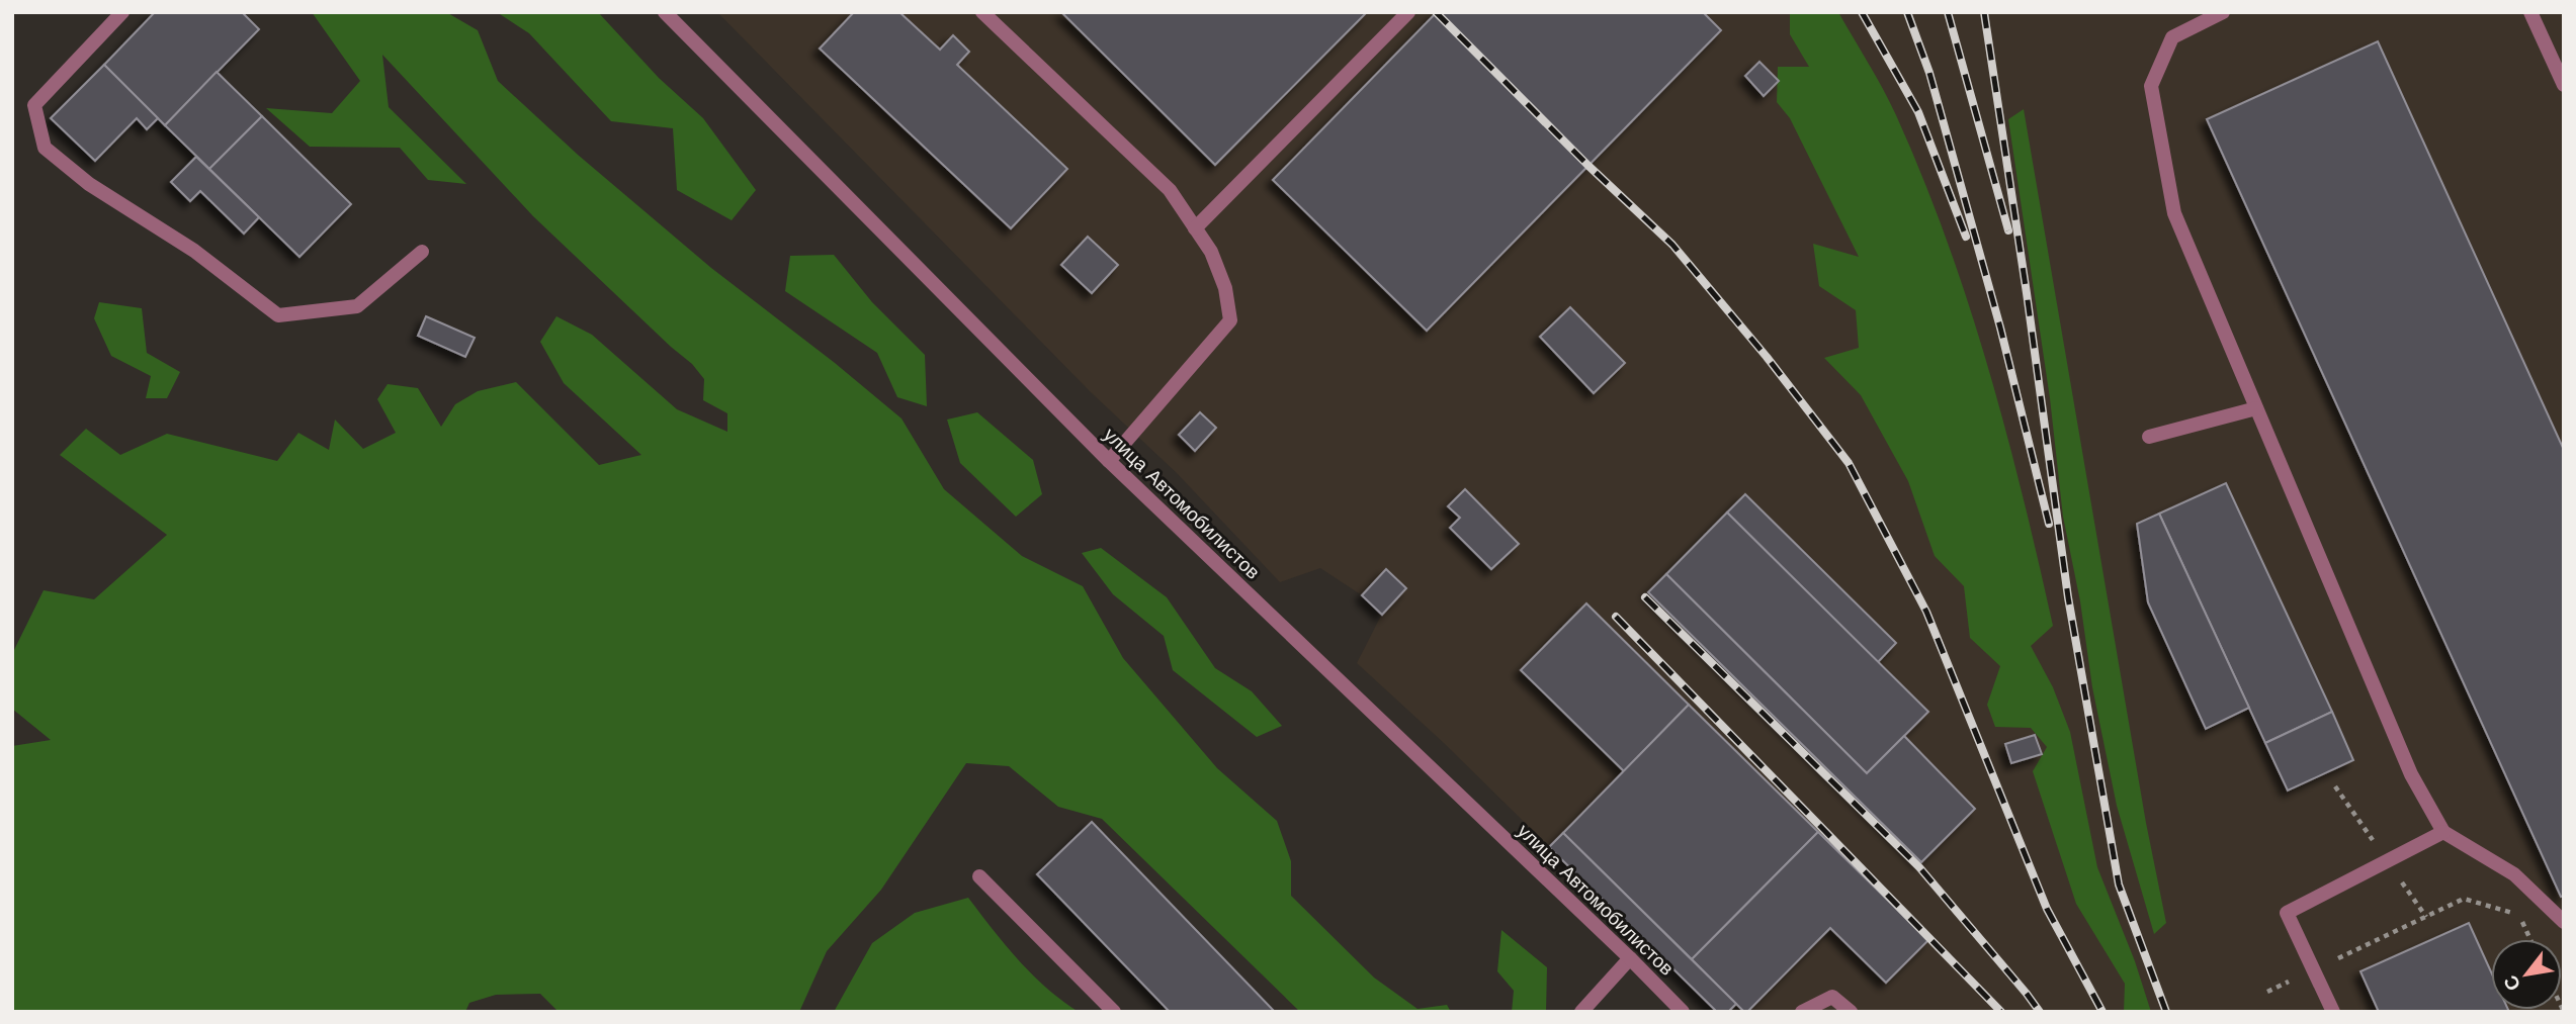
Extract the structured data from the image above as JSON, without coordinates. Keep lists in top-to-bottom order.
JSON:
{
  "streets": {
    "street": ["улица Автомобилистов"]
  },
  "north": "bottom left"
}
